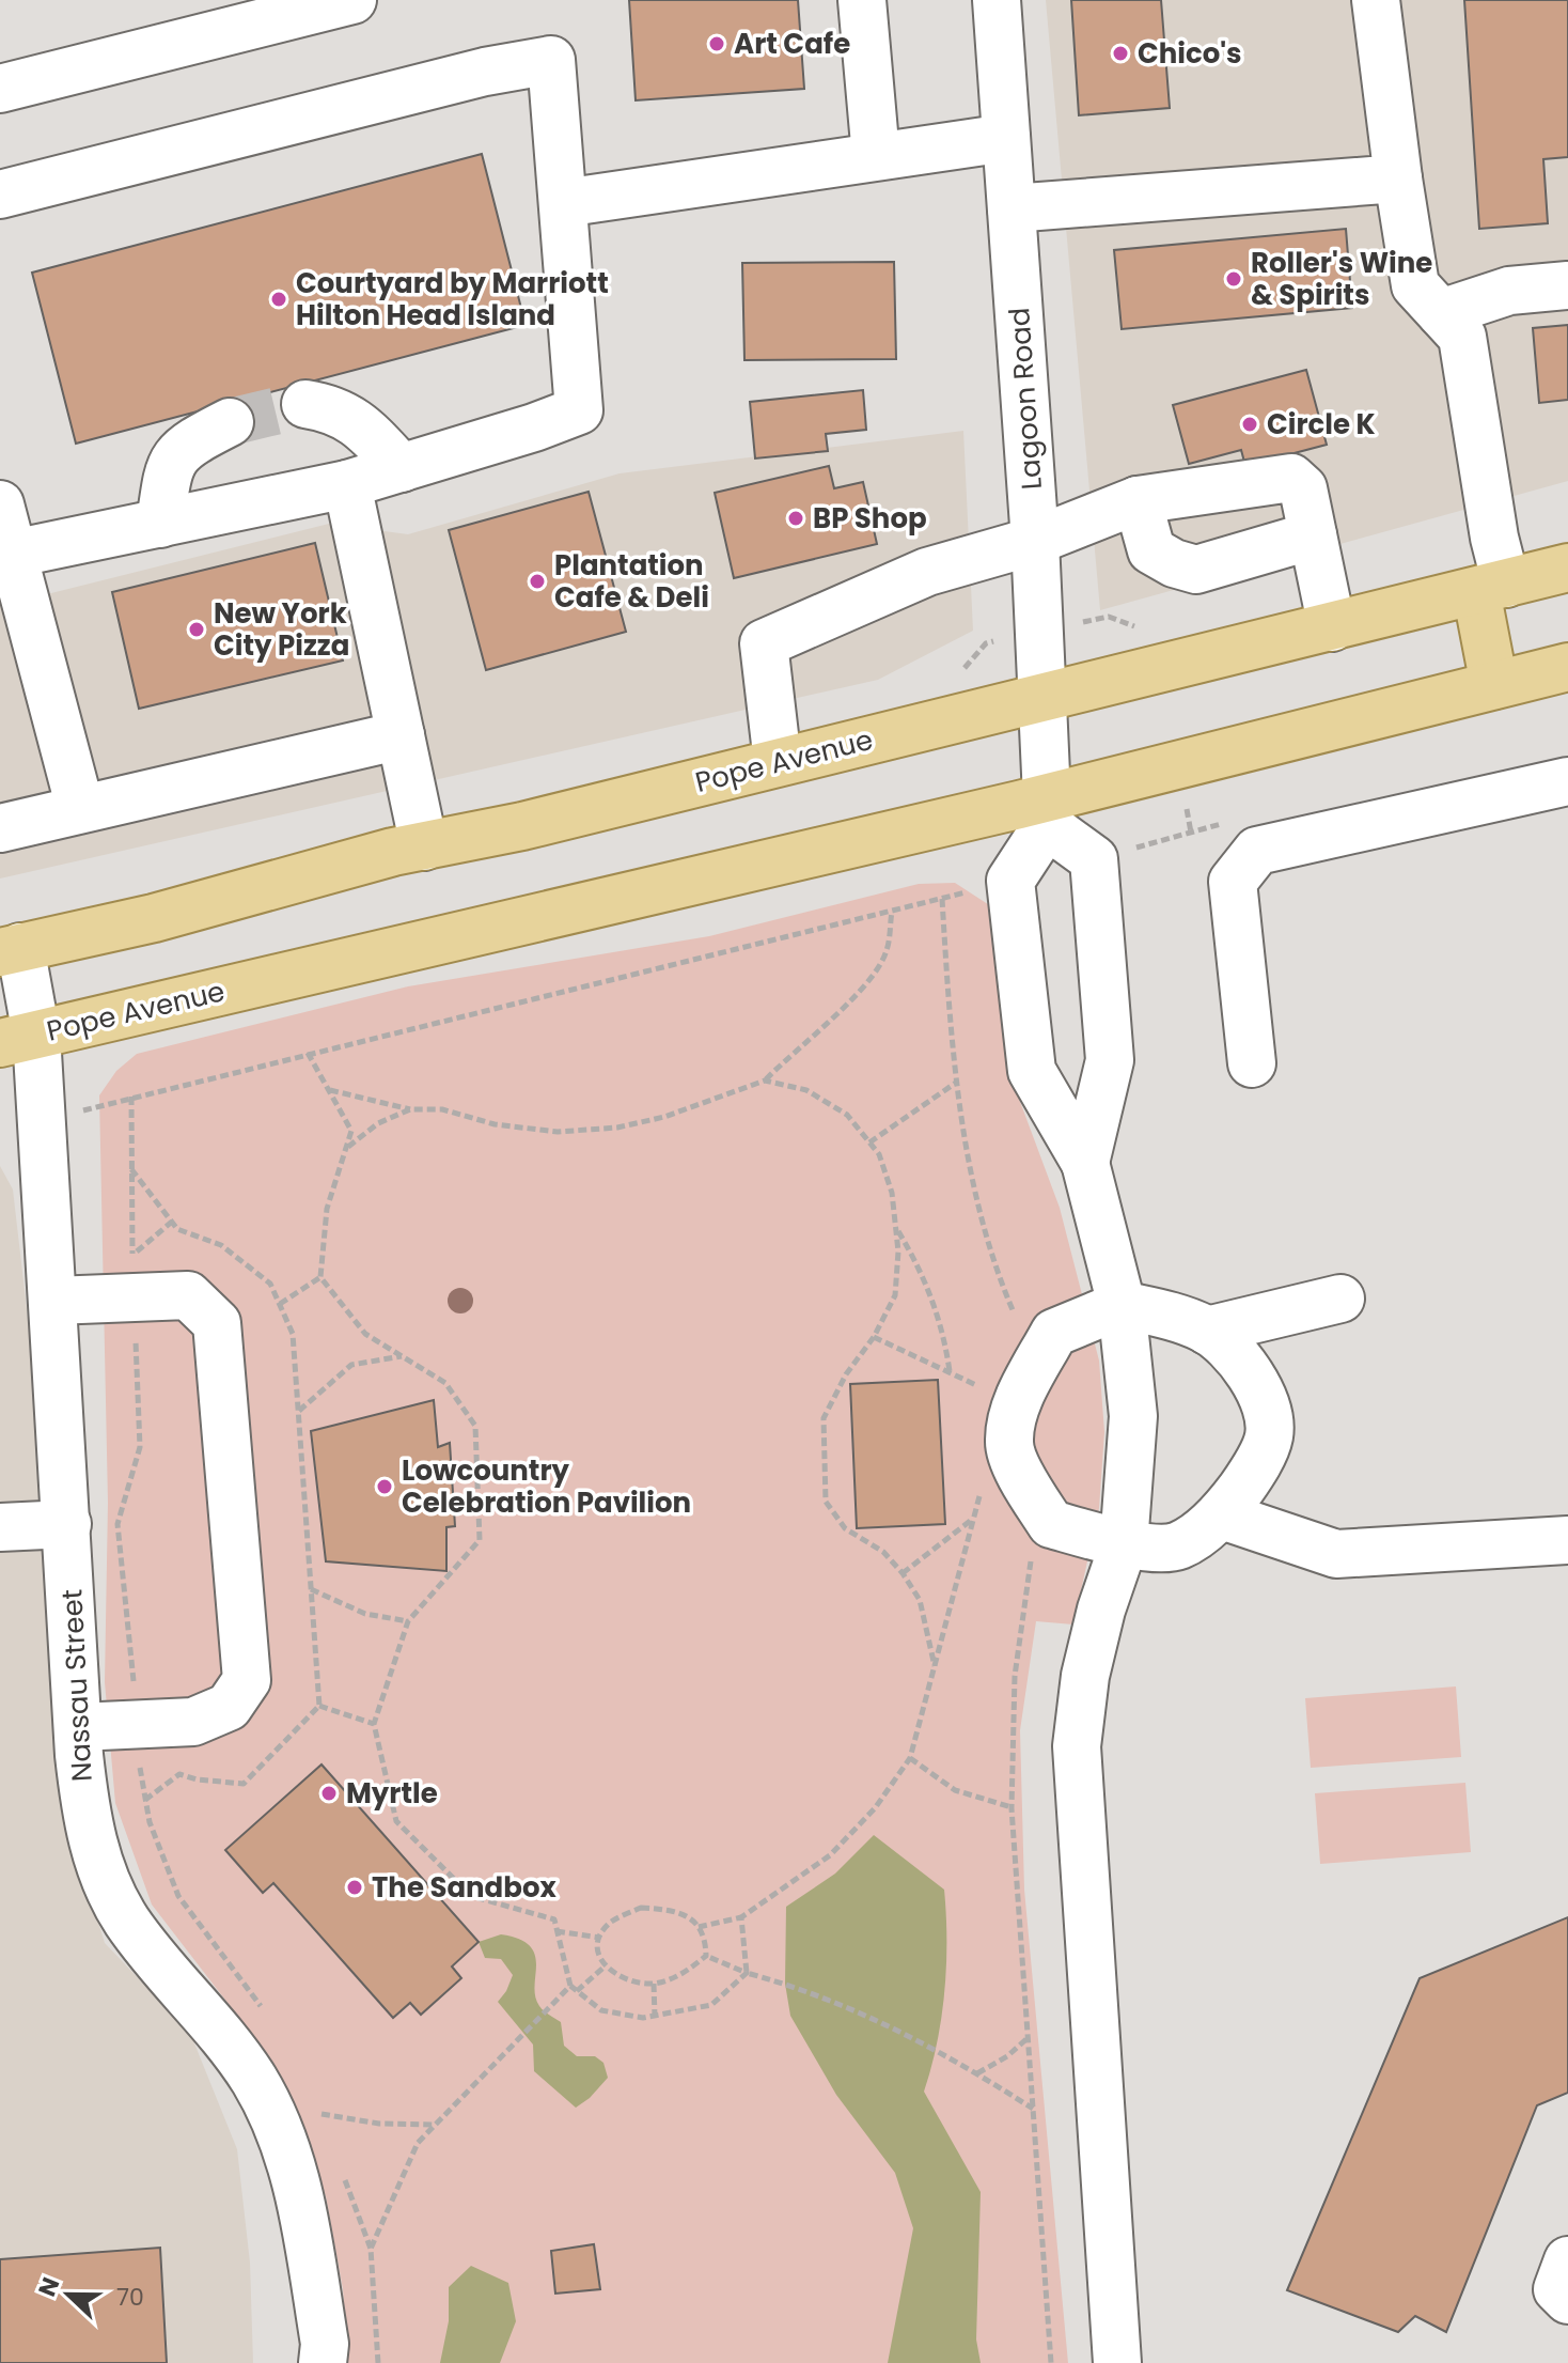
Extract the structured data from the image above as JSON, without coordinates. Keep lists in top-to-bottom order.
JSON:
{
  "streets": {
    "main road": ["Pope Avenue"],
    "street": ["Lagoon Road", "Nassau Street"]
  },
  "crossings": [
    ["Lagoon Road", "Pope Avenue"],
    ["Pope Avenue", "Nassau Street"]
  ],
  "places": [
    "Art Cafe",
    "Chico's",
    "Roller's Wine & Spirits",
    "Courtyard by Marriott Hilton Head Island",
    "Circle K",
    "BP Shop",
    "Plantation Cafe & Deli",
    "New York City Pizza",
    "Lowcountry Celebration Pavilion",
    "Myrtle",
    "The Sandbox"
  ],
  "house_numbers": ["70"],
  "north": "left"
}
